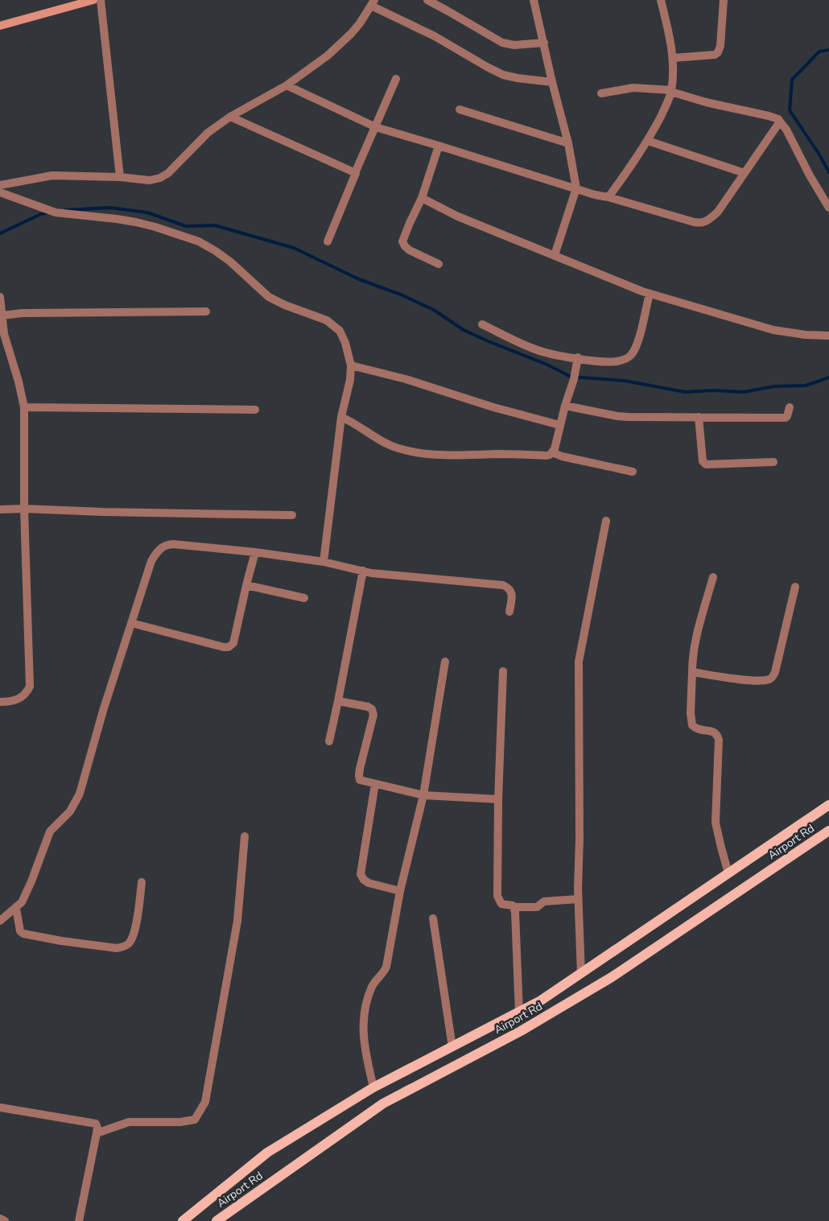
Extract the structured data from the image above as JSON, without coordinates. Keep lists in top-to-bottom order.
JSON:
{
  "streets": {
    "main road": ["Airport Rd"]
  }
}
